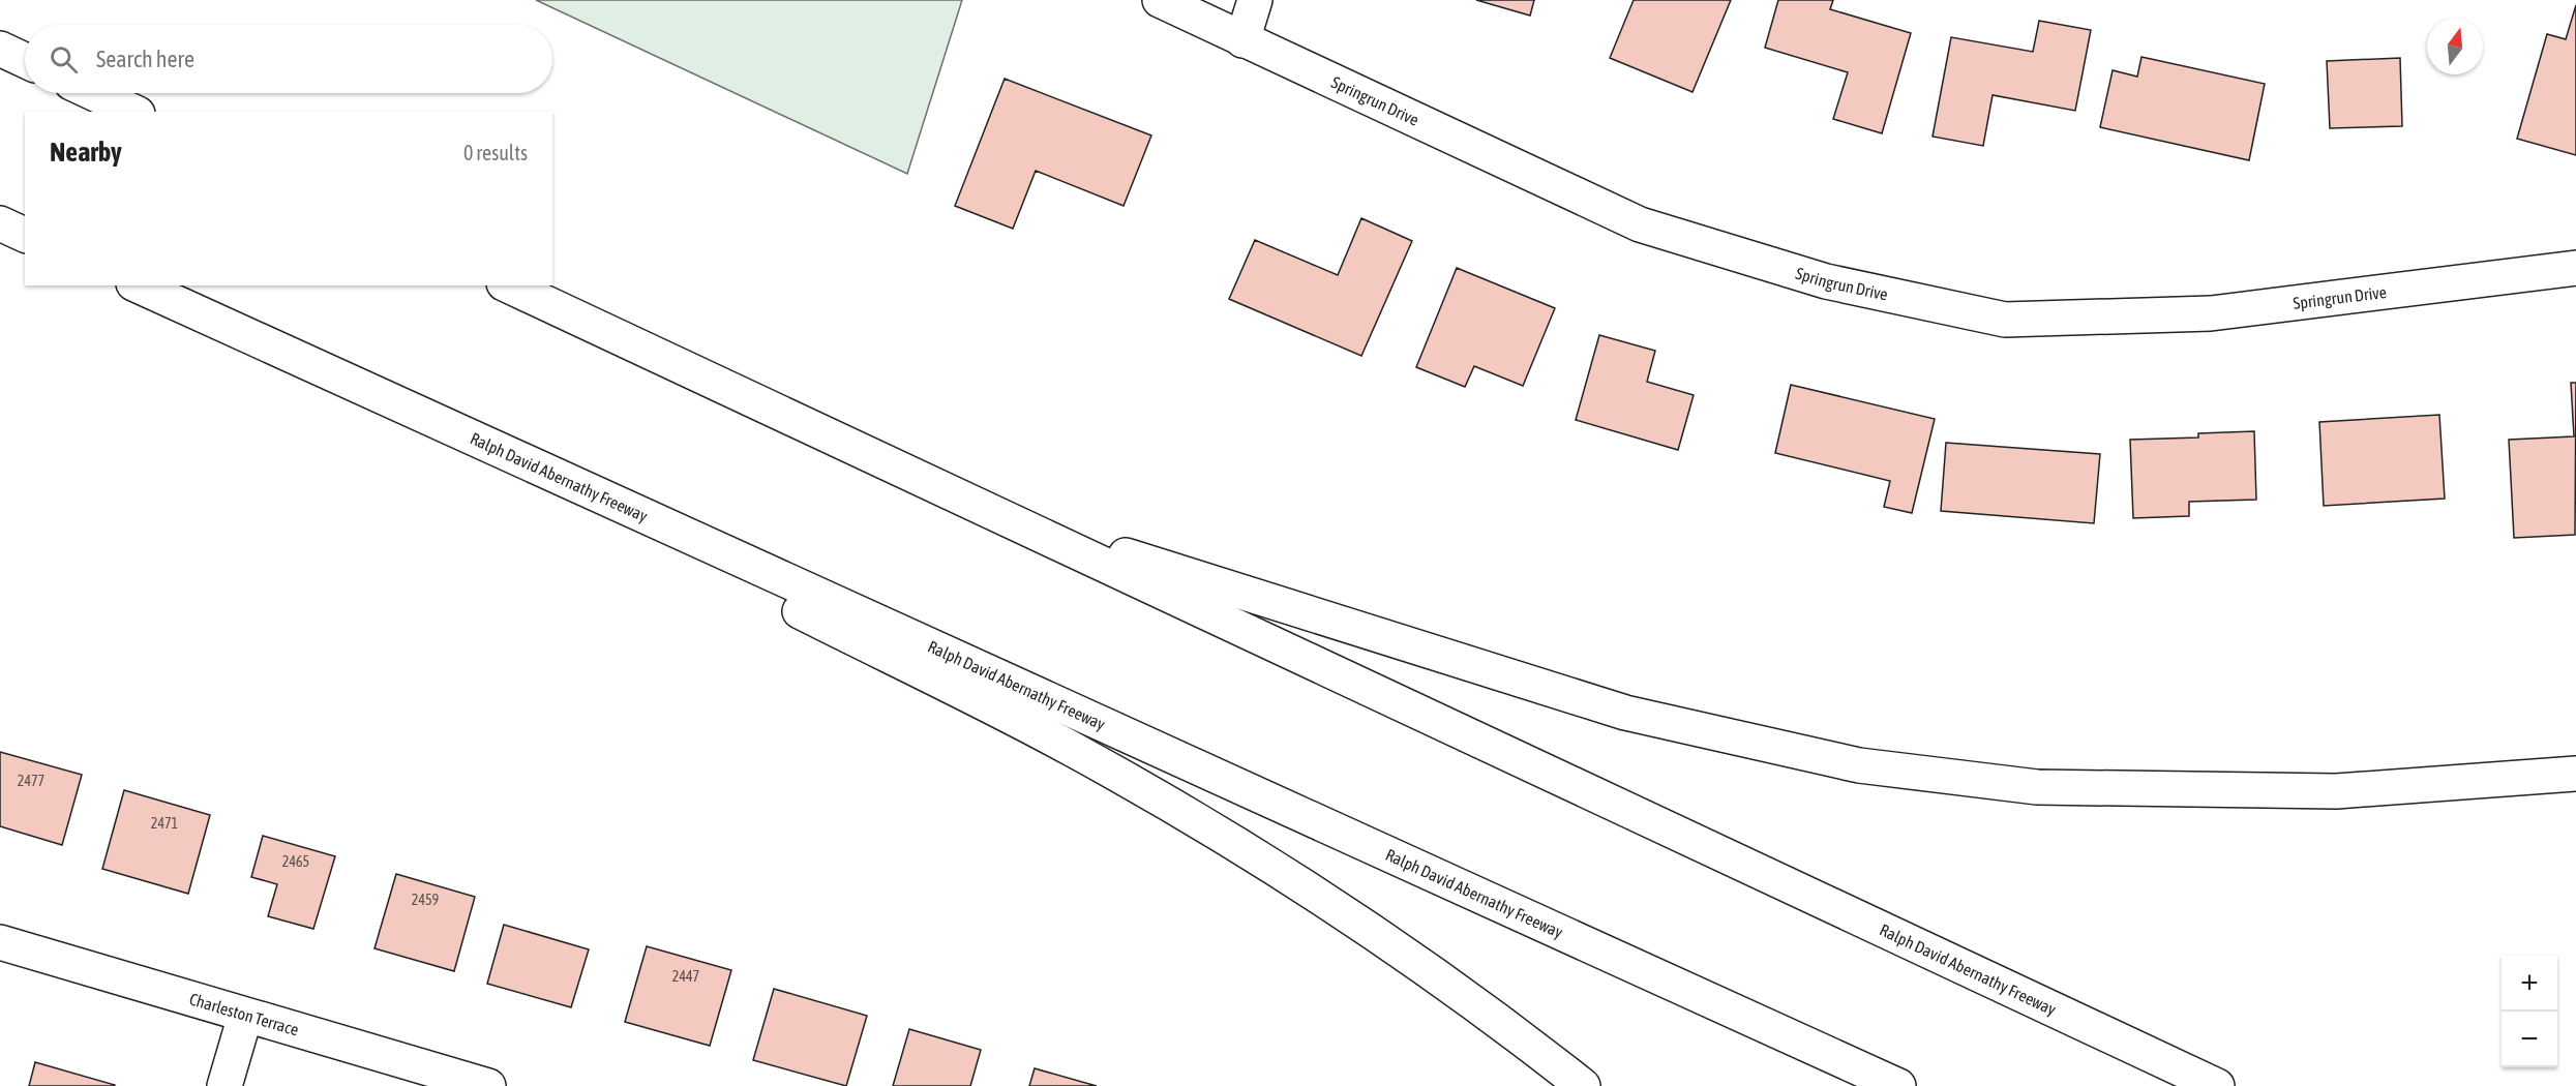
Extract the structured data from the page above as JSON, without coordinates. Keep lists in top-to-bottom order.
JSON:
{
  "streets": {
    "main road": ["Springrun Drive", "Ralph David Abernathy Freeway", "Charleston Terrace"]
  },
  "house_numbers": [
    "2477",
    "2471",
    "2465",
    "2459",
    "2447"
  ],
  "north": "top",
  "page": {
    "search": "Search here",
    "heading": ["Nearby", "0 results"],
    "map_buttons": ["+", "−"]
  }
}
